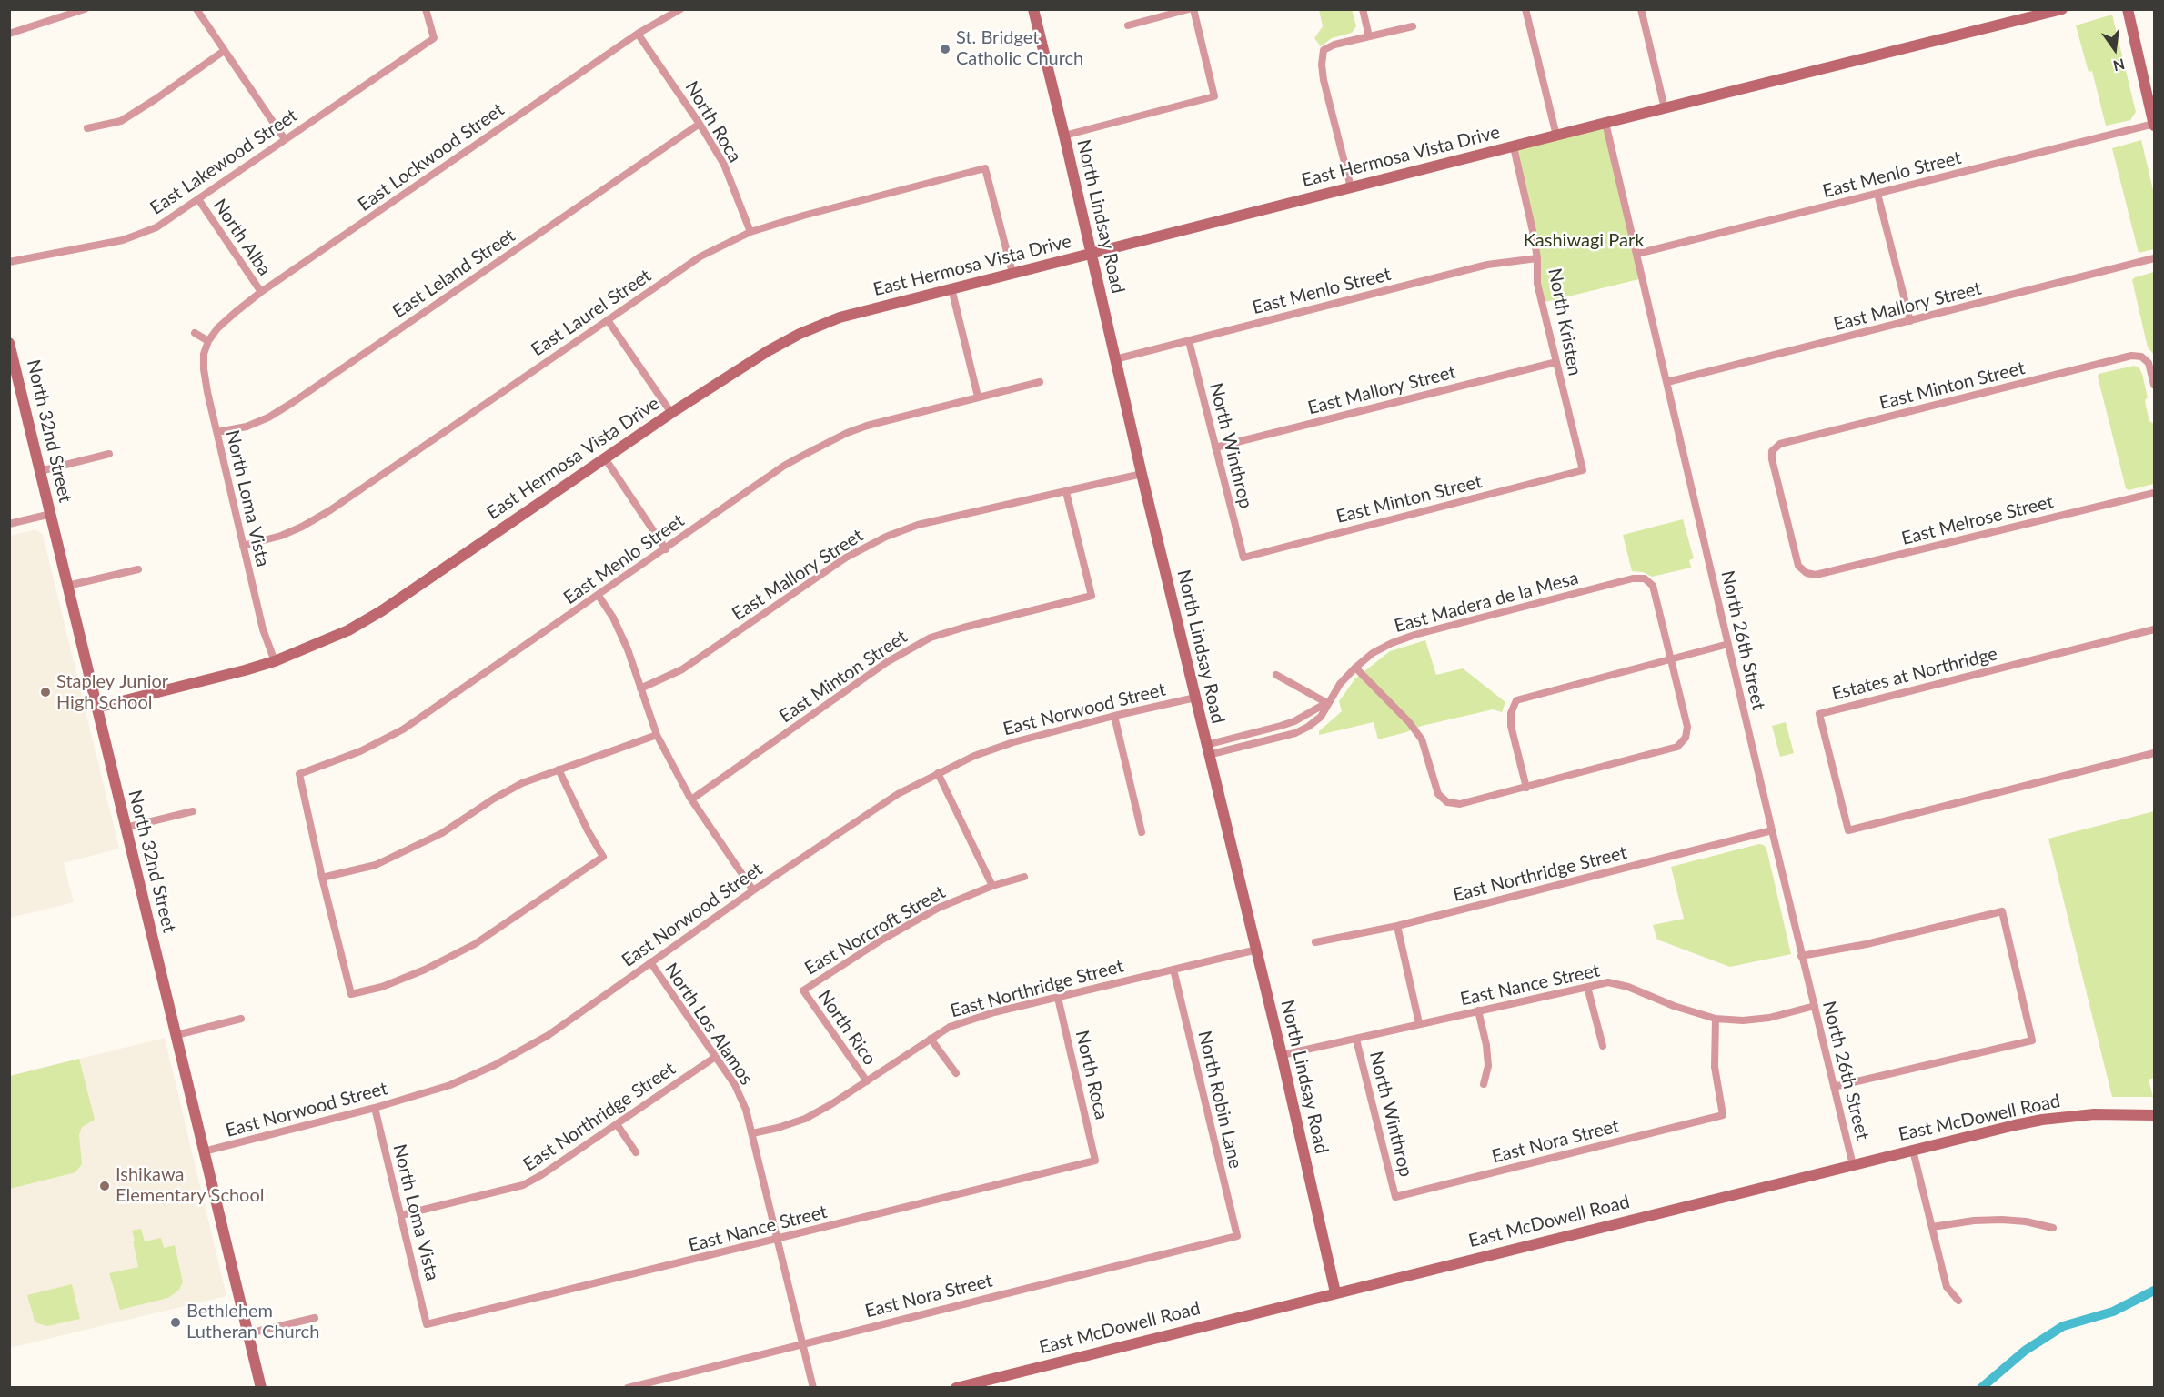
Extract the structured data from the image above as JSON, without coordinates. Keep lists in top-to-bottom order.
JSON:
{
  "streets": {
    "street": [
      "North Roca",
      "East Hermosa Vista Drive",
      "East Lockwood Street",
      "East Lakewood Street",
      "East Menlo Street",
      "North Lindsay Road",
      "North Alba",
      "East Leland Street",
      "East Mallory Street",
      "East Laurel Street",
      "North Kristen",
      "East Minton Street",
      "North 32nd Street",
      "North Winthrop",
      "North Loma Vista",
      "East Melrose Street",
      "East Madera de la Mesa",
      "North 26th Street",
      "Estates at Northridge",
      "East Norwood Street",
      "East Northridge Street",
      "East Norcroft Street",
      "East Nance Street",
      "North Los Alamos",
      "North Rico",
      "North Robin Lane",
      "East McDowell Road",
      "East Nora Street"
    ]
  },
  "crossings": [
    ["North Roca", "East Lockwood Street"],
    ["North Roca", "East Leland Street"],
    ["North Roca", "East Laurel Street"],
    ["North Roca", "East Northridge Street"],
    ["North Roca", "East Nance Street"],
    ["East Hermosa Vista Drive", "North Lindsay Road"],
    ["East Hermosa Vista Drive", "East Laurel Street"],
    ["East Hermosa Vista Drive", "North Kristen"],
    ["East Hermosa Vista Drive", "North 32nd Street"],
    ["East Hermosa Vista Drive", "North Loma Vista"],
    ["East Hermosa Vista Drive", "North 26th Street"],
    ["East Lockwood Street", "North Alba"],
    ["East Lockwood Street", "North Loma Vista"],
    ["East Lakewood Street", "North Alba"],
    ["East Menlo Street", "North Lindsay Road"],
    ["East Menlo Street", "North Kristen"],
    ["East Menlo Street", "North Winthrop"],
    ["East Menlo Street", "North 26th Street"],
    ["North Lindsay Road", "East Mallory Street"],
    ["North Lindsay Road", "East Madera de la Mesa"],
    ["North Lindsay Road", "East Norwood Street"],
    ["North Lindsay Road", "East Northridge Street"],
    ["North Lindsay Road", "East Nance Street"],
    ["North Lindsay Road", "East McDowell Road"],
    ["East Leland Street", "North Loma Vista"],
    ["East Mallory Street", "North Kristen"],
    ["East Mallory Street", "East Minton Street"],
    ["East Mallory Street", "North Winthrop"],
    ["East Mallory Street", "North 26th Street"],
    ["East Laurel Street", "North Loma Vista"],
    ["North Kristen", "East Minton Street"],
    ["East Minton Street", "North Winthrop"],
    ["East Minton Street", "East Melrose Street"],
    ["North 32nd Street", "East Norwood Street"],
    ["North Winthrop", "East Nance Street"],
    ["North Winthrop", "East Nora Street"],
    ["North Loma Vista", "East Norwood Street"],
    ["North Loma Vista", "East Northridge Street"],
    ["North Loma Vista", "East Nance Street"],
    ["North 26th Street", "East Northridge Street"],
    ["North 26th Street", "East Nance Street"],
    ["North 26th Street", "East McDowell Road"],
    ["East Norwood Street", "North Los Alamos"],
    ["East Northridge Street", "North Los Alamos"],
    ["East Northridge Street", "North Rico"],
    ["East Northridge Street", "North Robin Lane"],
    ["East Norcroft Street", "North Rico"],
    ["East Nance Street", "North Los Alamos"],
    ["East Nance Street", "East Nora Street"],
    ["North Los Alamos", "East Nora Street"],
    ["North Robin Lane", "East Nora Street"]
  ],
  "parks": ["Kashiwagi Park"],
  "places": [
    "St. Bridget Catholic Church",
    "Stapley Junior High School",
    "Ishikawa Elementary School",
    "Bethlehem Lutheran Church"
  ],
  "north": "bottom"
}
